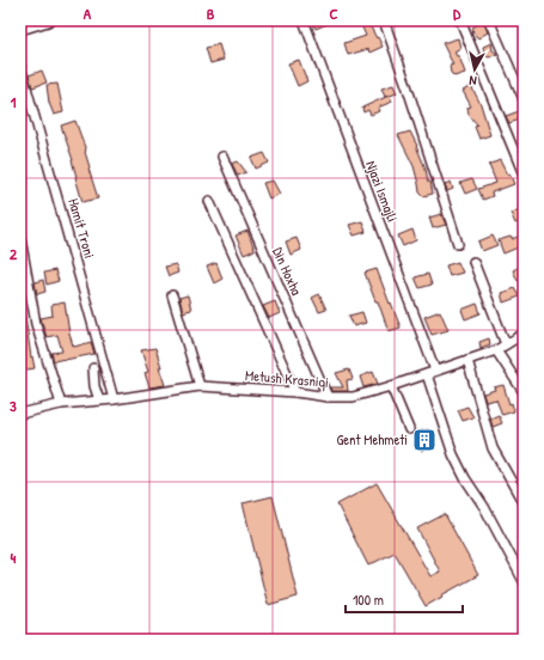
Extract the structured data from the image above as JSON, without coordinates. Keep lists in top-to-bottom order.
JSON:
{
  "streets": {
    "street": [
      "Njazi Ismajli",
      "Hamit Troni",
      "Din Hoxha",
      "Metush Krasniqi"
    ]
  },
  "crossings": [
    ["Njazi Ismajli", "Metush Krasniqi"],
    ["Hamit Troni", "Metush Krasniqi"],
    ["Din Hoxha", "Metush Krasniqi"]
  ],
  "places": {
    "building": ["Gent Mehmeti"]
  },
  "scale_bar": "100 m",
  "north": "bottom",
  "grid": {
    "columns": [
      "A",
      "B",
      "C",
      "D"
    ],
    "rows": [
      "1",
      "2",
      "3",
      "4"
    ]
  }
}
